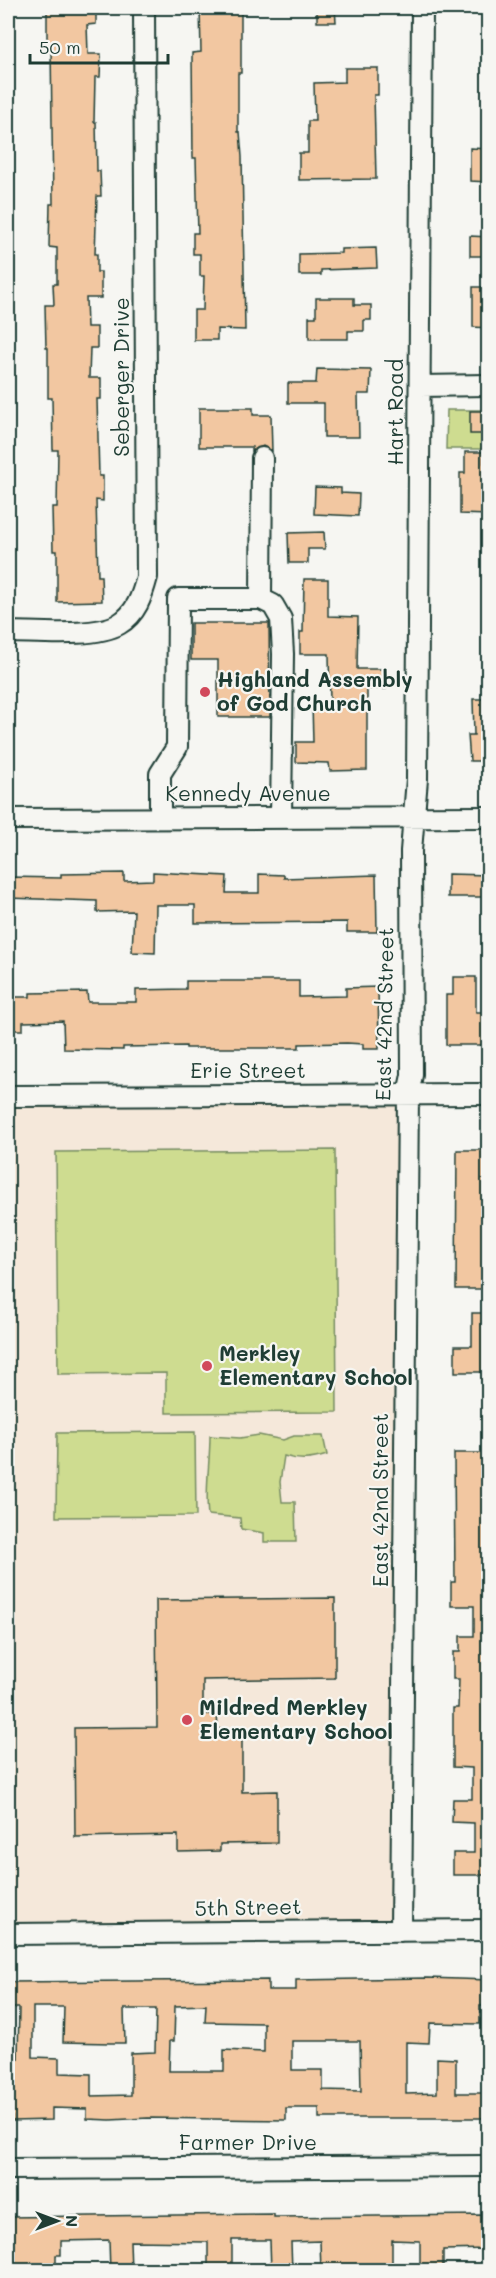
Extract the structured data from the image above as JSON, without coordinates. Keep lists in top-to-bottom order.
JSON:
{
  "streets": {
    "street": [
      "Seberger Drive",
      "Hart Road",
      "Kennedy Avenue",
      "East 42nd Street",
      "Erie Street",
      "5th Street",
      "Farmer Drive"
    ]
  },
  "crossings": [
    ["Hart Road", "Kennedy Avenue"],
    ["Hart Road", "East 42nd Street"],
    ["Kennedy Avenue", "East 42nd Street"],
    ["East 42nd Street", "Erie Street"],
    ["East 42nd Street", "5th Street"]
  ],
  "places": ["Highland Assembly of God Church", "Merkley Elementary School", "Mildred Merkley Elementary School"],
  "scale_bar": "50 m",
  "north": "right"
}
